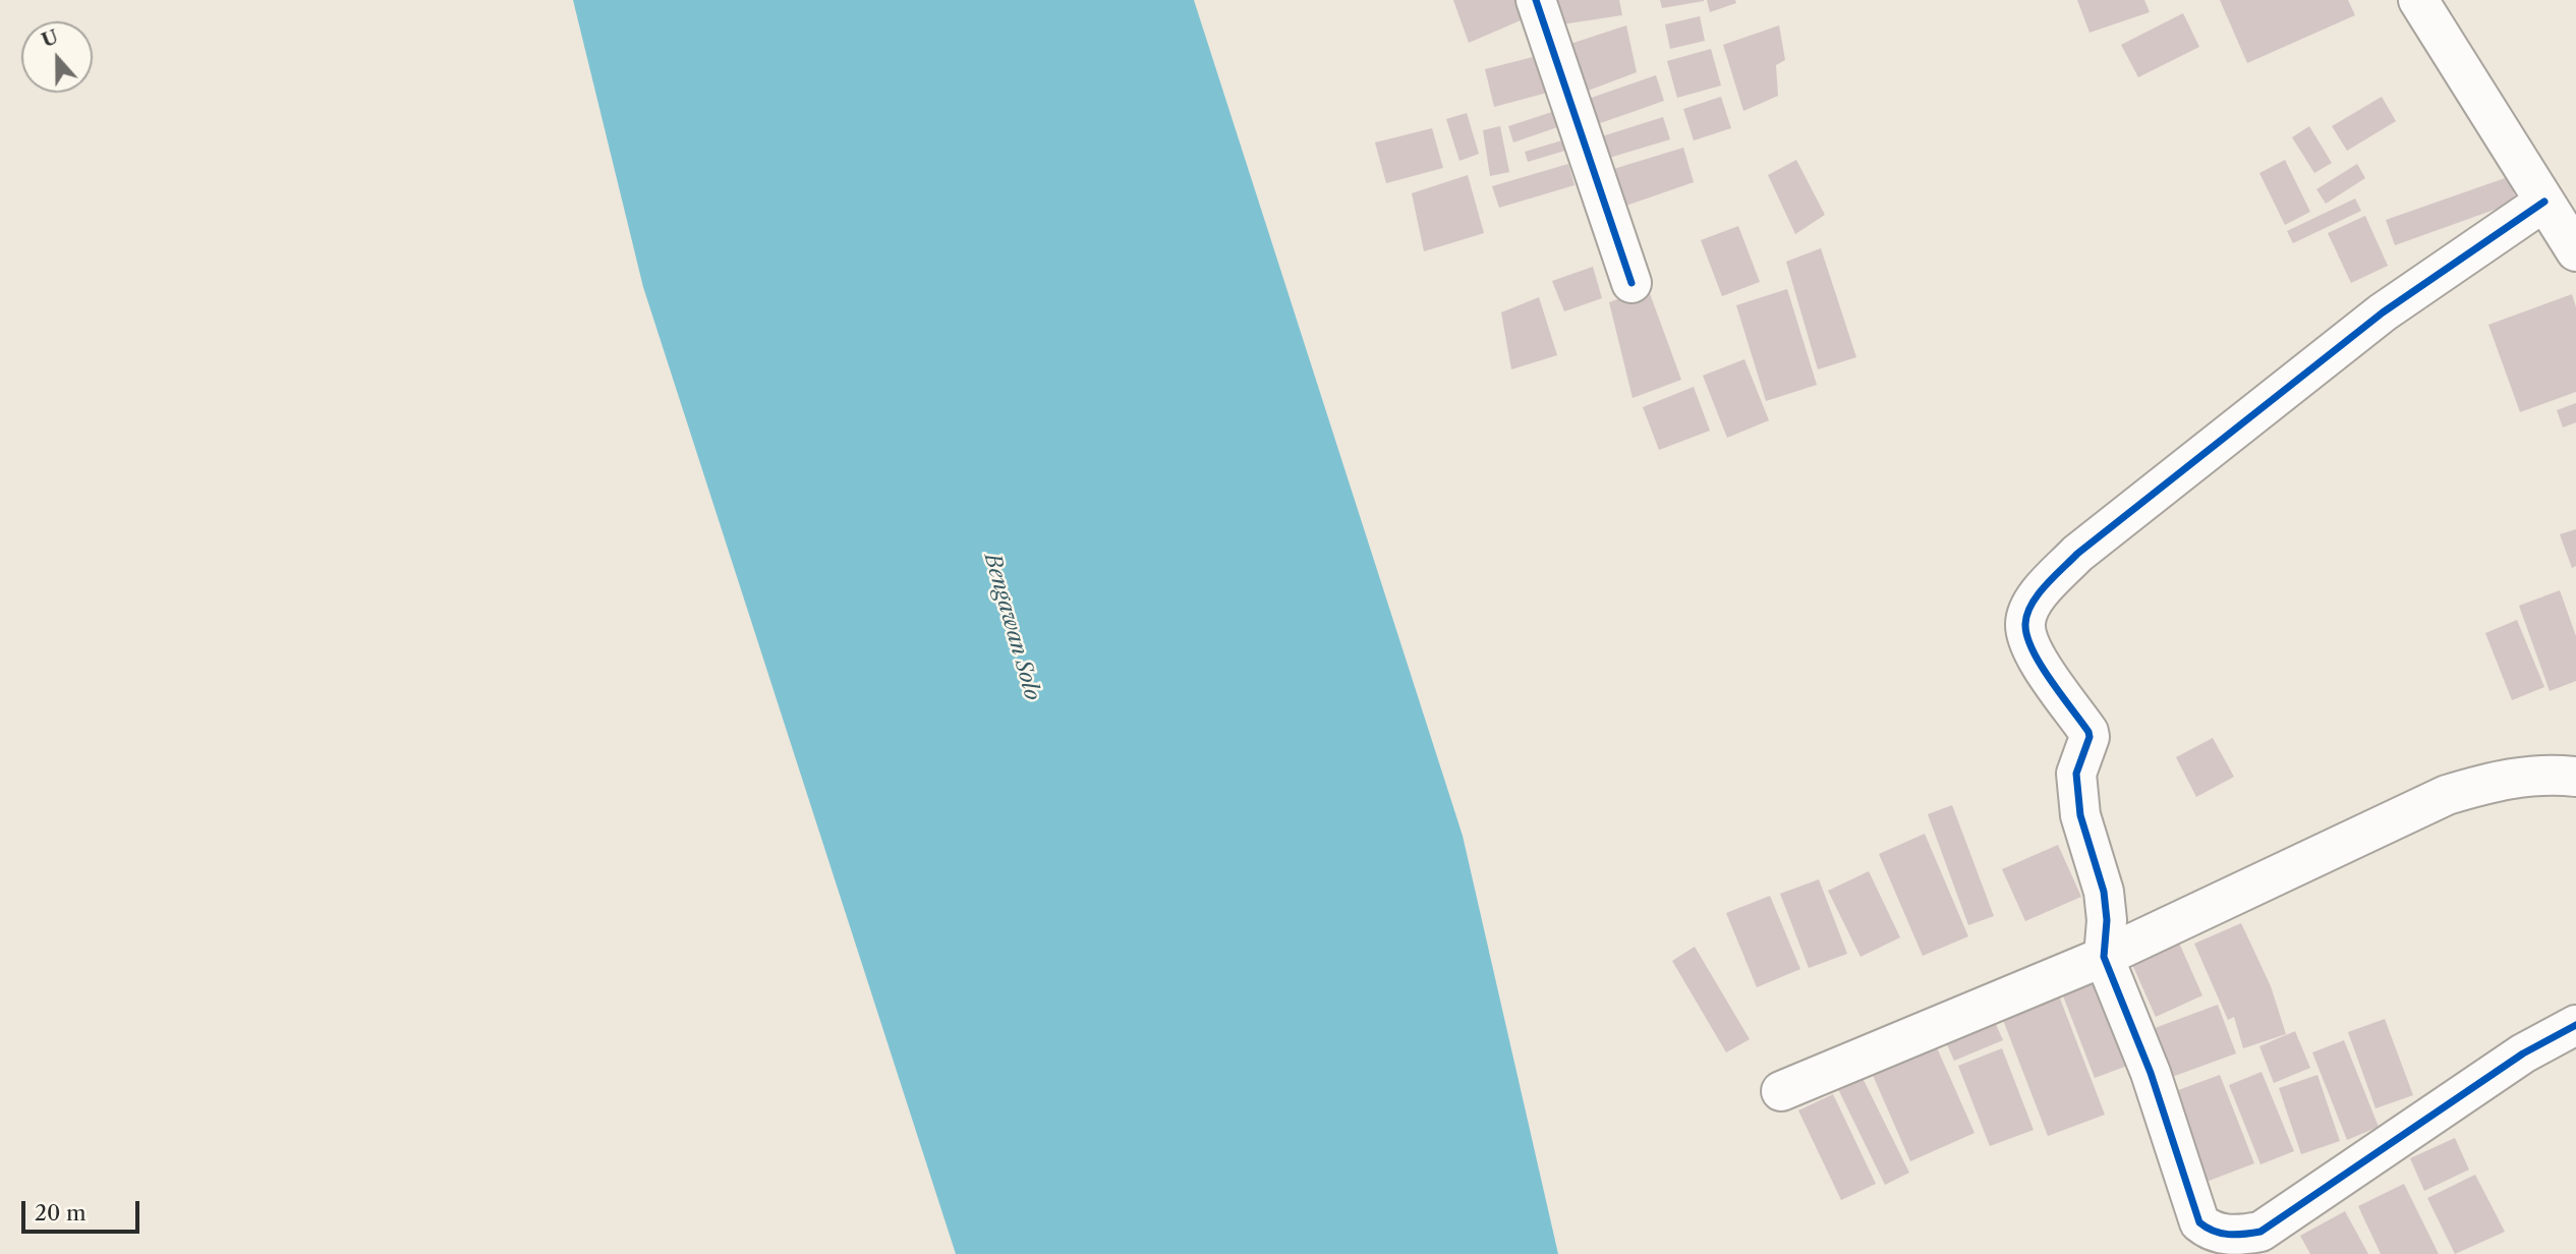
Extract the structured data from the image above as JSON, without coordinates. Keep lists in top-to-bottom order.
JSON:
{
  "water": ["Bengawan Solo"],
  "scale_bar": "20 m",
  "north": "top"
}
